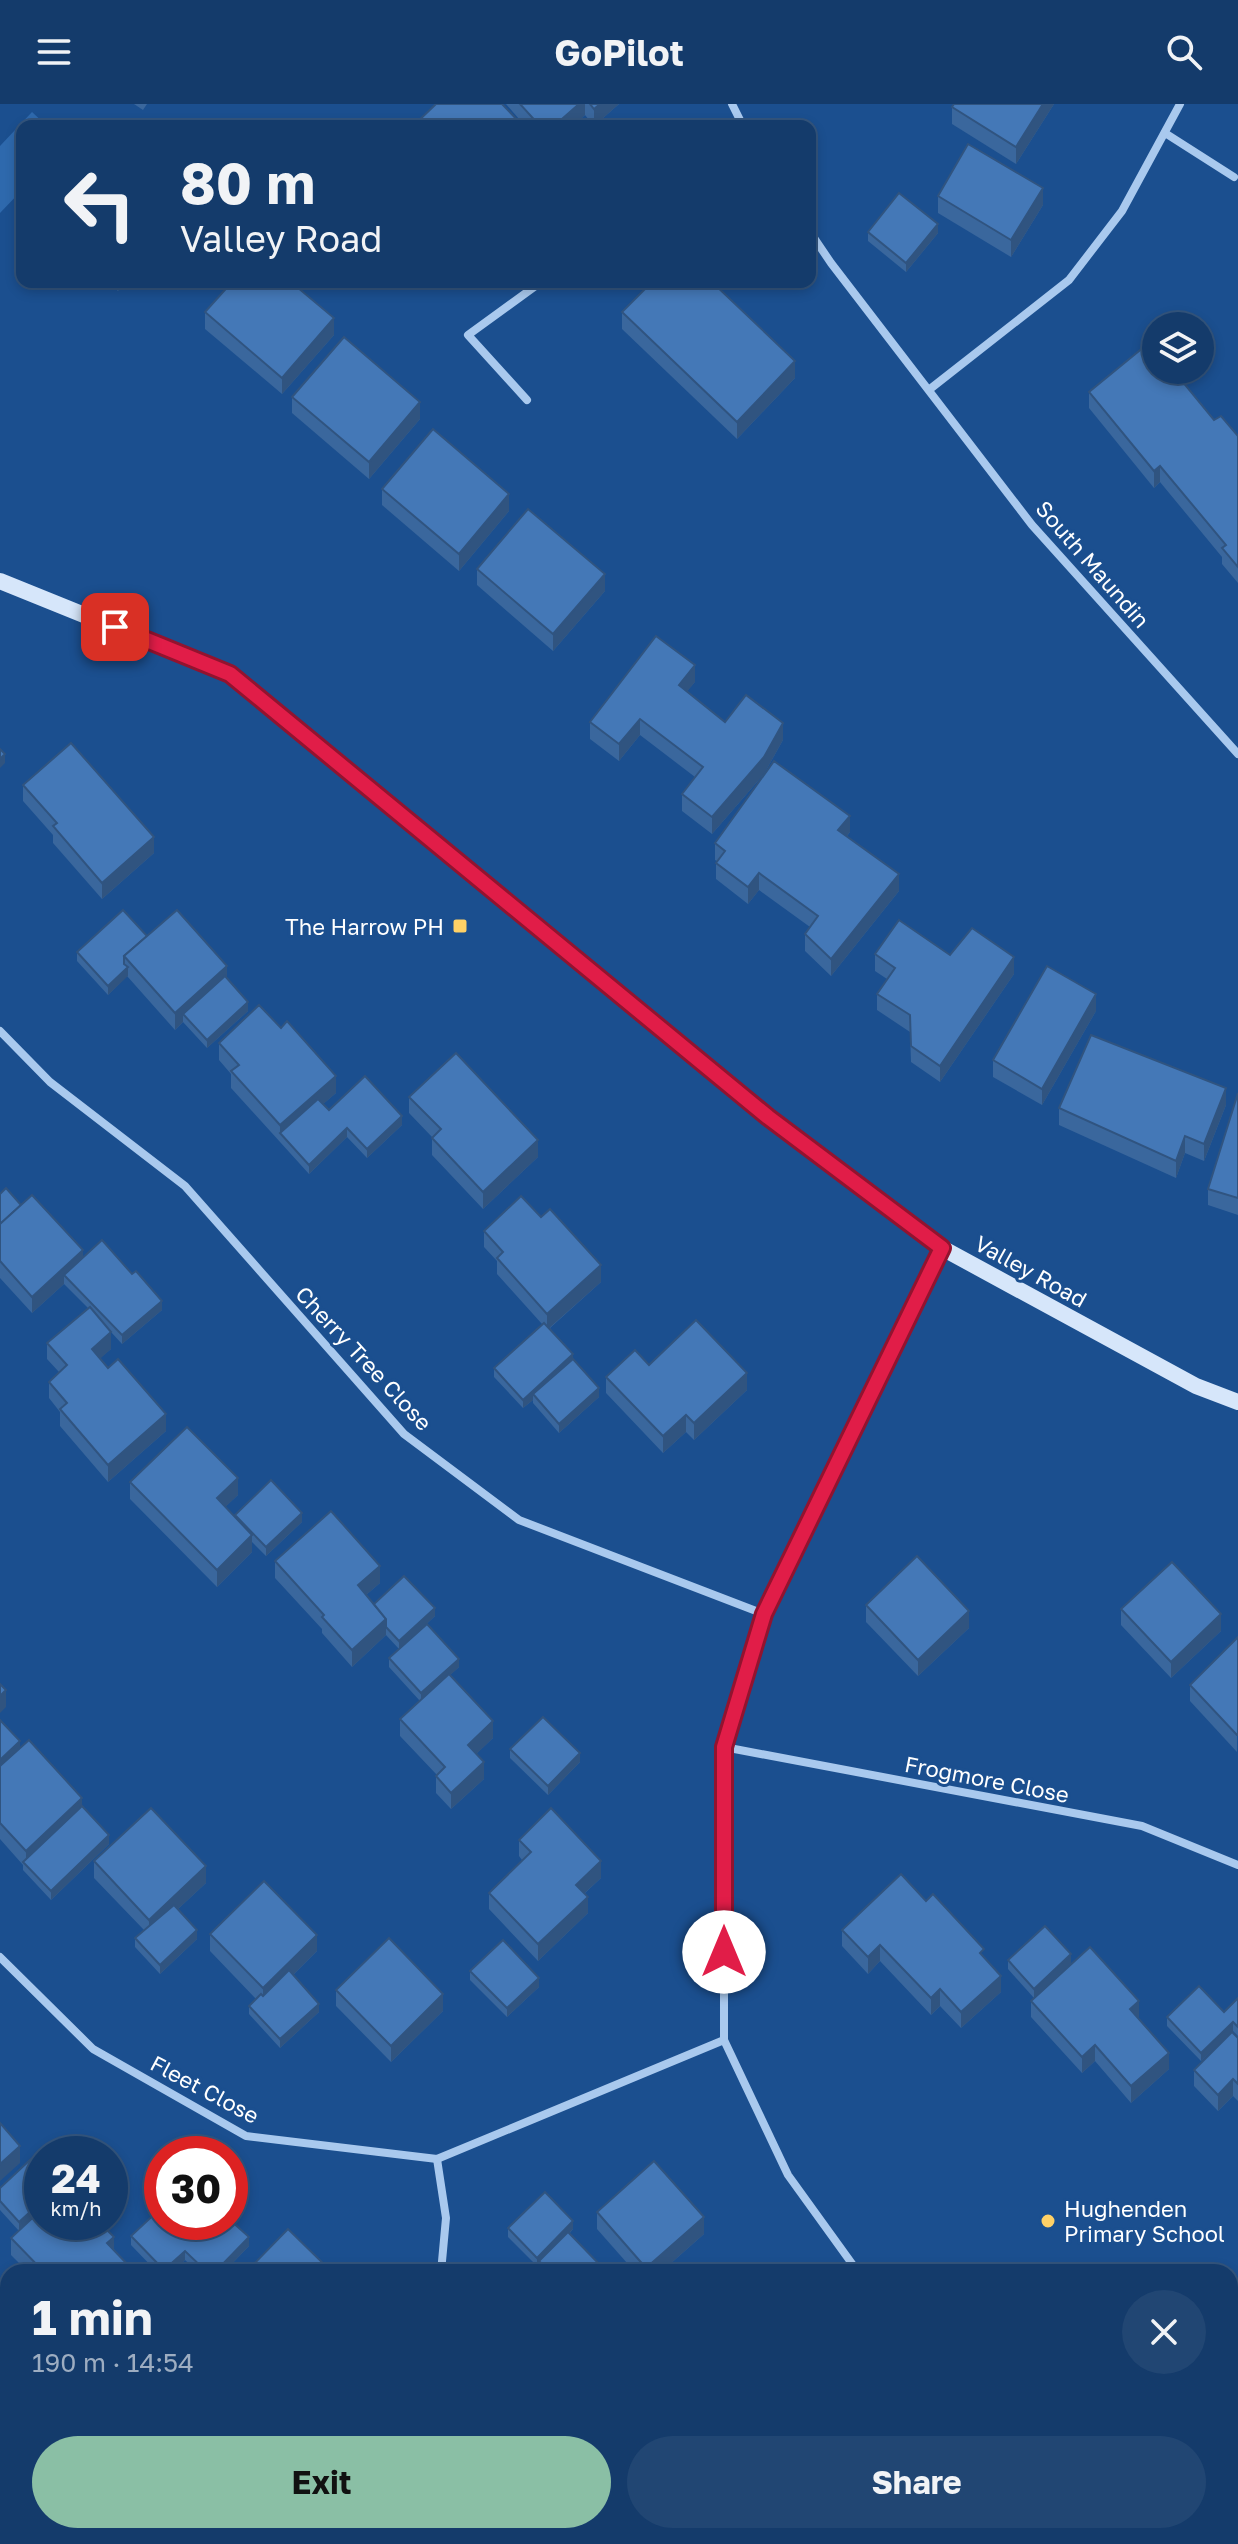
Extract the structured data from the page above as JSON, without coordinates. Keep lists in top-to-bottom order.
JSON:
{
  "streets": {
    "street": [
      "South Maundin",
      "Valley Road",
      "Cherry Tree Close",
      "Frogmore Close",
      "Fleet Close"
    ]
  },
  "places": {
    "transit": ["The Harrow PH"],
    "other": ["Hughenden Primary School"]
  },
  "page": {
    "header": "GoPilot",
    "turn": ["80 m", "Valley Road"],
    "speed": "24 km/h",
    "limit": "30",
    "heading": ["1 min", "190 m · 14:54"],
    "buttons": ["Exit", "Share"]
  }
}
